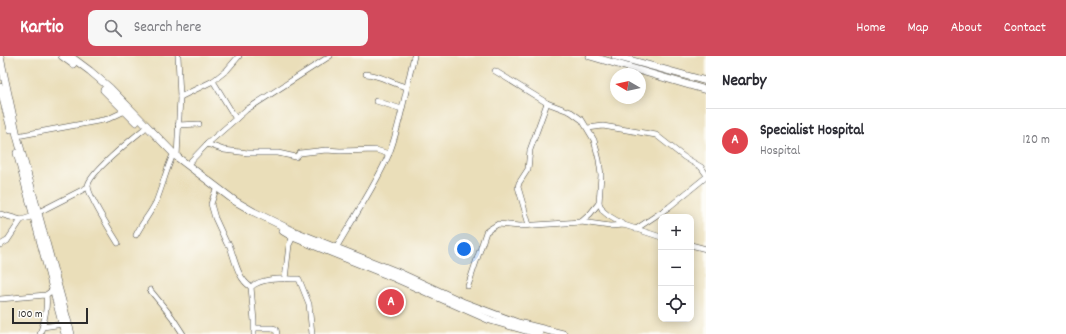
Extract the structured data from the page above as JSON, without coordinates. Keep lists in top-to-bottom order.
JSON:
{
  "scale_bar": "100 m",
  "north": "left",
  "page": {
    "header": "Kartio",
    "search": "Search here",
    "nav": [
      "Home",
      "Map",
      "About",
      "Contact"
    ],
    "heading": "Nearby",
    "list": [
      {
        "mark": "A",
        "name": "Specialist Hospital",
        "note": "Hospital",
        "value": "120 m"
      }
    ],
    "map_buttons": ["+", "−"],
    "pins": "A",
    "scale": "100 m"
  }
}
